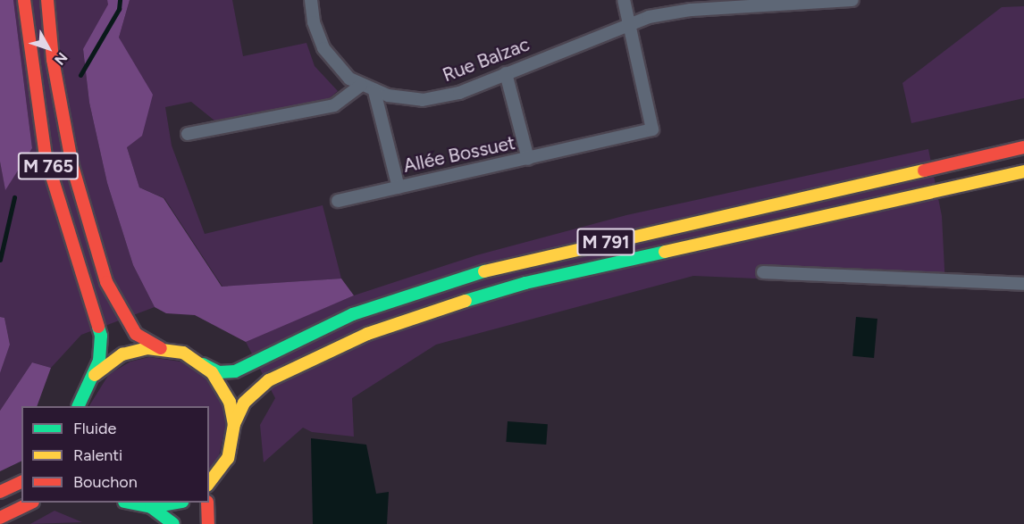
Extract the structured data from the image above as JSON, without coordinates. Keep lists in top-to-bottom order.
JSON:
{
  "streets": {
    "main road": ["M 765", "M 791"],
    "street": ["Rue Balzac", "Allée Bossuet"]
  },
  "crossings": [
    ["Rue Balzac", "Allée Bossuet"]
  ],
  "legend": ["Fluide", "Ralenti", "Bouchon"],
  "north": "bottom right"
}
